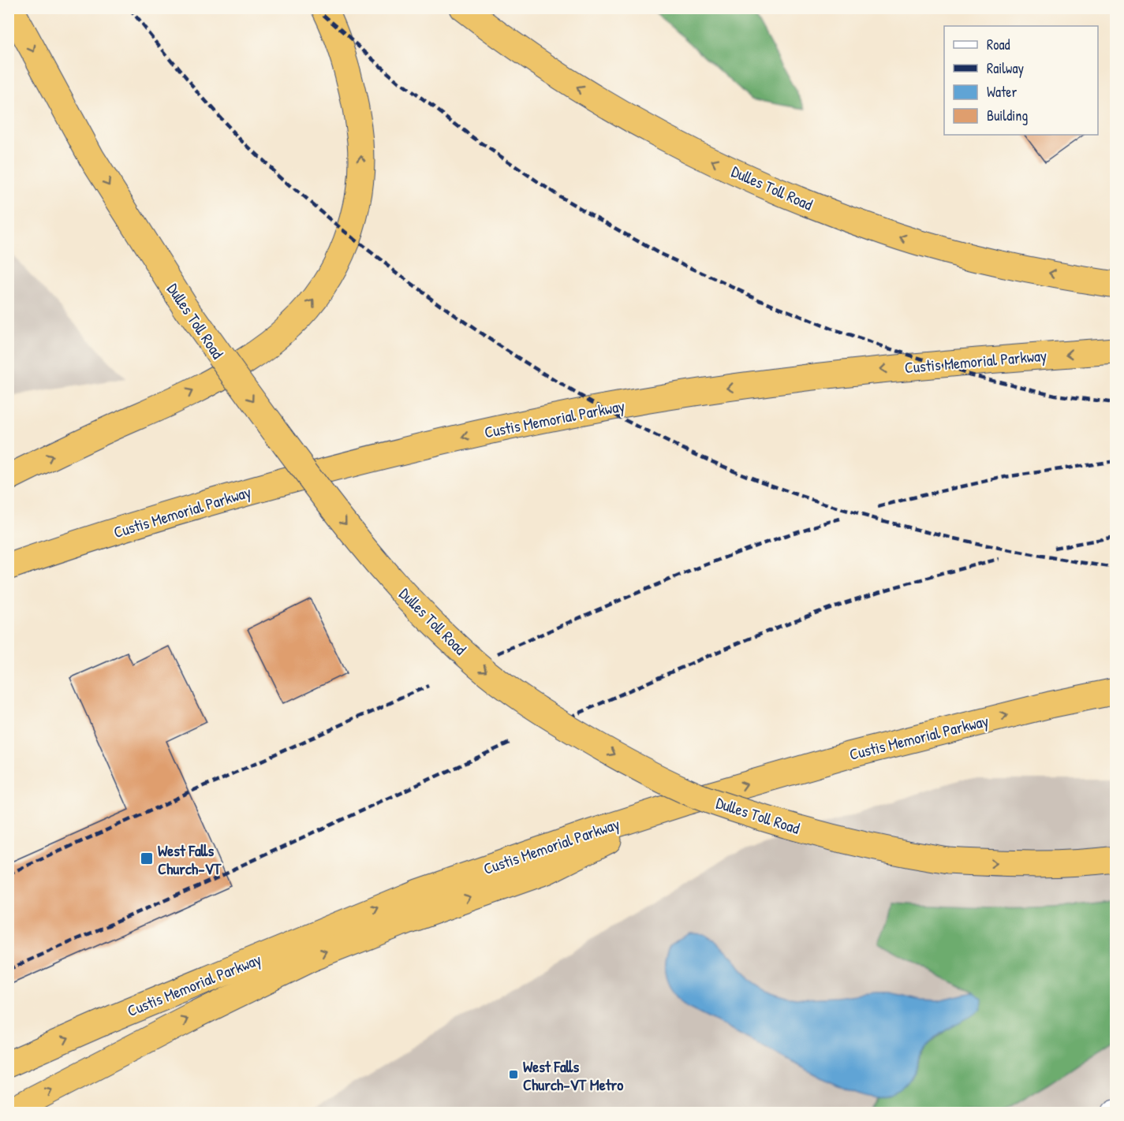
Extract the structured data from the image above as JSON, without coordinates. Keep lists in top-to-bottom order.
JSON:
{
  "streets": {
    "highway": ["Dulles Toll Road", "Custis Memorial Parkway"]
  },
  "places": {
    "transit": ["West Falls Church–VT", "West Falls Church–VT Metro"]
  },
  "legend": [
    "Road",
    "Railway",
    "Water",
    "Building"
  ]
}
